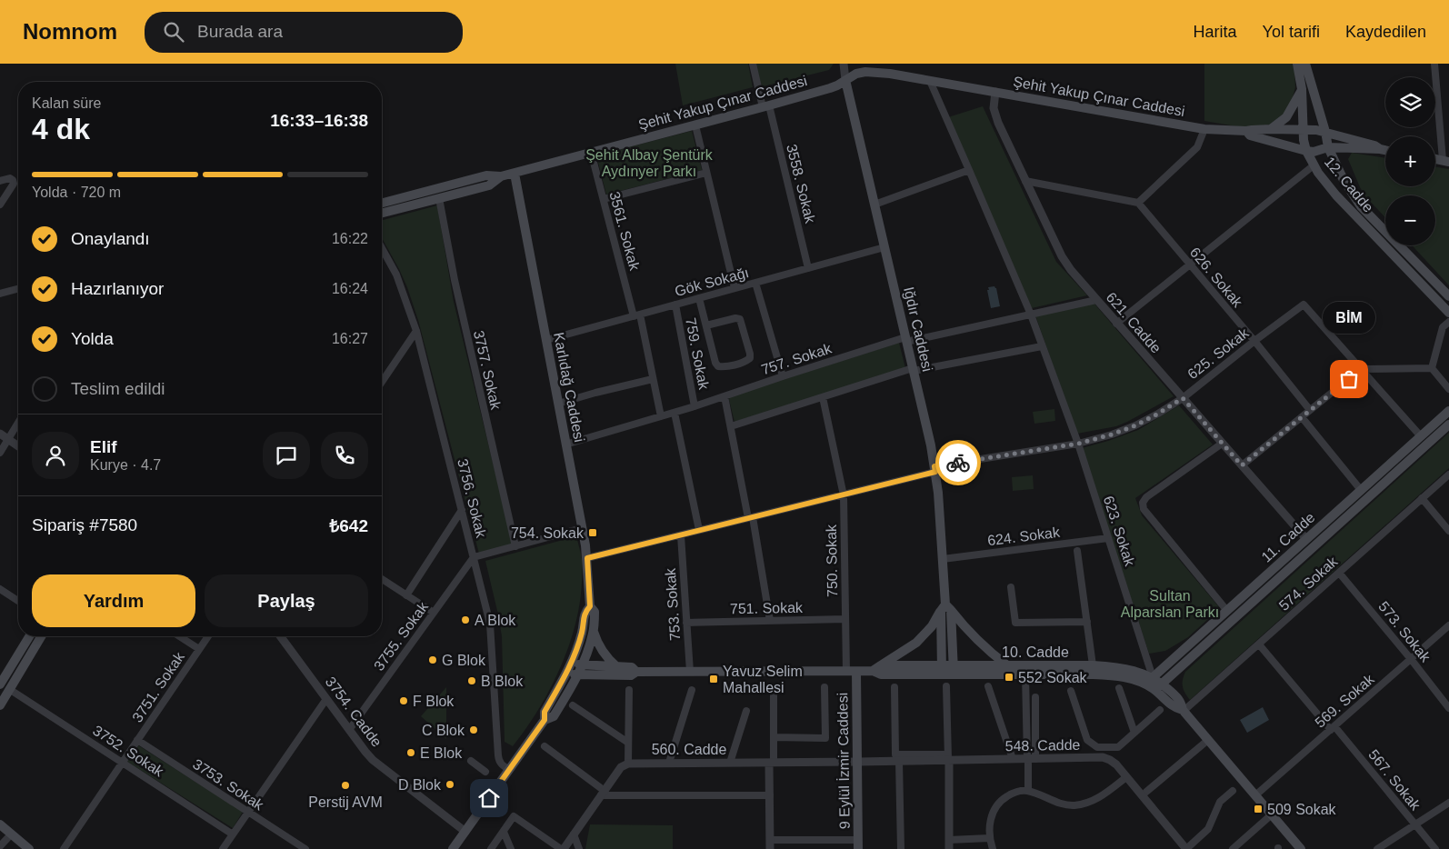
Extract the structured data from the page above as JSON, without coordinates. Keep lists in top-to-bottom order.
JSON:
{
  "streets": {
    "main road": [
      "Şehit Yakup Çınar Caddesi",
      "12. Cadde",
      "Iğdır Caddesi",
      "Karlıdağ Caddesi",
      "11. Cadde",
      "10. Cadde",
      "9 Eylül İzmir Caddesi"
    ],
    "street": [
      "3558. Sokak",
      "3561. Sokak",
      "626. Sokak",
      "Gök Sokağı",
      "621. Cadde",
      "759. Sokak",
      "625. Sokak",
      "757. Sokak",
      "3757. Sokak",
      "3756. Sokak",
      "623. Sokak",
      "624. Sokak",
      "750. Sokak",
      "574. Sokak",
      "753. Sokak",
      "751. Sokak",
      "573. Sokak",
      "3755. Sokak",
      "3751. Sokak",
      "569. Sokak",
      "3754. Cadde",
      "548. Cadde",
      "560. Cadde",
      "3752. Sokak",
      "567. Sokak",
      "3753. Sokak"
    ]
  },
  "crossings": [
    ["Şehit Yakup Çınar Caddesi", "3558. Sokak"],
    ["Şehit Yakup Çınar Caddesi", "3561. Sokak"],
    ["Şehit Yakup Çınar Caddesi", "621. Cadde"],
    ["Şehit Yakup Çınar Caddesi", "Iğdır Caddesi"],
    ["Şehit Yakup Çınar Caddesi", "Karlıdağ Caddesi"],
    ["Şehit Yakup Çınar Caddesi", "623. Sokak"],
    ["3558. Sokak", "Gök Sokağı"],
    ["3561. Sokak", "Gök Sokağı"],
    ["3561. Sokak", "757. Sokak"],
    ["626. Sokak", "625. Sokak"],
    ["Gök Sokağı", "Iğdır Caddesi"],
    ["Gök Sokağı", "759. Sokak"],
    ["Gök Sokağı", "Karlıdağ Caddesi"],
    ["621. Cadde", "625. Sokak"],
    ["621. Cadde", "757. Sokak"],
    ["621. Cadde", "11. Cadde"],
    ["Iğdır Caddesi", "625. Sokak"],
    ["Iğdır Caddesi", "757. Sokak"],
    ["Iğdır Caddesi", "624. Sokak"],
    ["Iğdır Caddesi", "10. Cadde"],
    ["759. Sokak", "757. Sokak"],
    ["625. Sokak", "623. Sokak"],
    ["757. Sokak", "Karlıdağ Caddesi"],
    ["757. Sokak", "623. Sokak"],
    ["Karlıdağ Caddesi", "3756. Sokak"],
    ["Karlıdağ Caddesi", "10. Cadde"],
    ["Karlıdağ Caddesi", "3754. Cadde"],
    ["3756. Sokak", "3755. Sokak"],
    ["623. Sokak", "624. Sokak"],
    ["623. Sokak", "11. Cadde"],
    ["623. Sokak", "10. Cadde"],
    ["11. Cadde", "10. Cadde"],
    ["750. Sokak", "751. Sokak"],
    ["750. Sokak", "10. Cadde"],
    ["750. Sokak", "9 Eylül İzmir Caddesi"],
    ["574. Sokak", "573. Sokak"],
    ["574. Sokak", "10. Cadde"],
    ["574. Sokak", "567. Sokak"],
    ["753. Sokak", "751. Sokak"],
    ["753. Sokak", "10. Cadde"],
    ["573. Sokak", "569. Sokak"],
    ["3755. Sokak", "3754. Cadde"],
    ["10. Cadde", "569. Sokak"],
    ["10. Cadde", "9 Eylül İzmir Caddesi"],
    ["3751. Sokak", "3752. Sokak"],
    ["3751. Sokak", "3753. Sokak"],
    ["569. Sokak", "567. Sokak"],
    ["548. Cadde", "560. Cadde"],
    ["548. Cadde", "9 Eylül İzmir Caddesi"],
    ["560. Cadde", "9 Eylül İzmir Caddesi"]
  ],
  "parks": ["Şehit Albay Şentürk Aydınyer Parkı", "Sultan Alparslan Parkı"],
  "places": {
    "other": [
      "BİM",
      "A Blok",
      "G Blok",
      "B Blok",
      "F Blok",
      "C Blok",
      "E Blok",
      "D Blok",
      "Perstij AVM"
    ],
    "transit": [
      "754. Sokak",
      "552 Sokak",
      "Yavuz Selim Mahallesi",
      "509 Sokak"
    ]
  },
  "page": {
    "header": "Nomnom",
    "search": "Burada ara",
    "nav": ["Harita", "Yol tarifi", "Kaydedilen"],
    "map_buttons": ["+", "−"],
    "heading": ["4 dk", "Kalan süre", "16:33–16:38"],
    "panel": [
      "Elif",
      "Kurye · 4.7",
      "Sipariş #7580",
      "₺642"
    ],
    "bar": "Yolda · 720 m",
    "list": [
      ["Onaylandı", "16:22"],
      ["Hazırlanıyor", "16:24"],
      ["Yolda", "16:27"],
      "Teslim edildi"
    ],
    "bubble": "BİM",
    "buttons": ["Yardım", "Paylaş"]
  }
}
